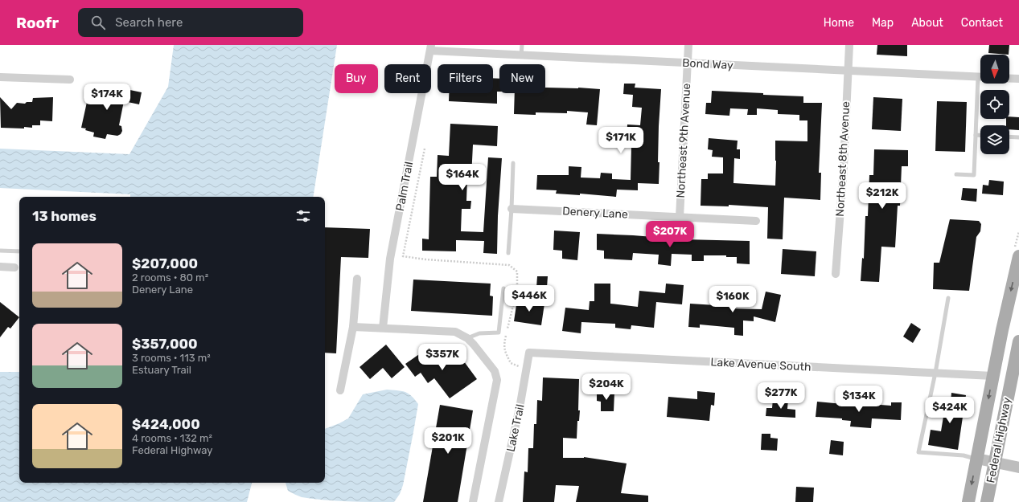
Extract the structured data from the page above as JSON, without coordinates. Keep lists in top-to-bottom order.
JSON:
{
  "streets": {
    "main road": ["Federal Highway"],
    "street": [
      "Bond Way",
      "Northeast 9th Avenue",
      "Northeast 8th Avenue",
      "Palm Trail",
      "Denery Lane",
      "Lake Avenue South",
      "Lake Trail"
    ]
  },
  "crossings": [
    ["Bond Way", "Northeast 9th Avenue"],
    ["Bond Way", "Northeast 8th Avenue"],
    ["Bond Way", "Palm Trail"],
    ["Northeast 9th Avenue", "Denery Lane"],
    ["Lake Avenue South", "Lake Trail"],
    ["Lake Avenue South", "Federal Highway"]
  ],
  "north": "bottom",
  "page": {
    "header": "Roofr",
    "search": "Search here",
    "nav": [
      "Home",
      "Map",
      "About",
      "Contact"
    ],
    "chip": [
      "Buy",
      "Rent",
      "Filters",
      "New"
    ],
    "price": [
      "$174K",
      "$171K",
      "$164K",
      "$212K",
      "$207K",
      "$446K",
      "$160K",
      "$357K",
      "$204K",
      "$277K",
      "$134K",
      "$424K",
      "$201K"
    ],
    "heading": "13 homes",
    "list": [
      {
        "name": "$207,000",
        "note": "2 rooms · 80 m² · Denery Lane"
      },
      {
        "name": "$357,000",
        "note": "3 rooms · 113 m² · Estuary Trail"
      },
      {
        "name": "$424,000",
        "note": "4 rooms · 132 m² · Federal Highway"
      }
    ]
  }
}
